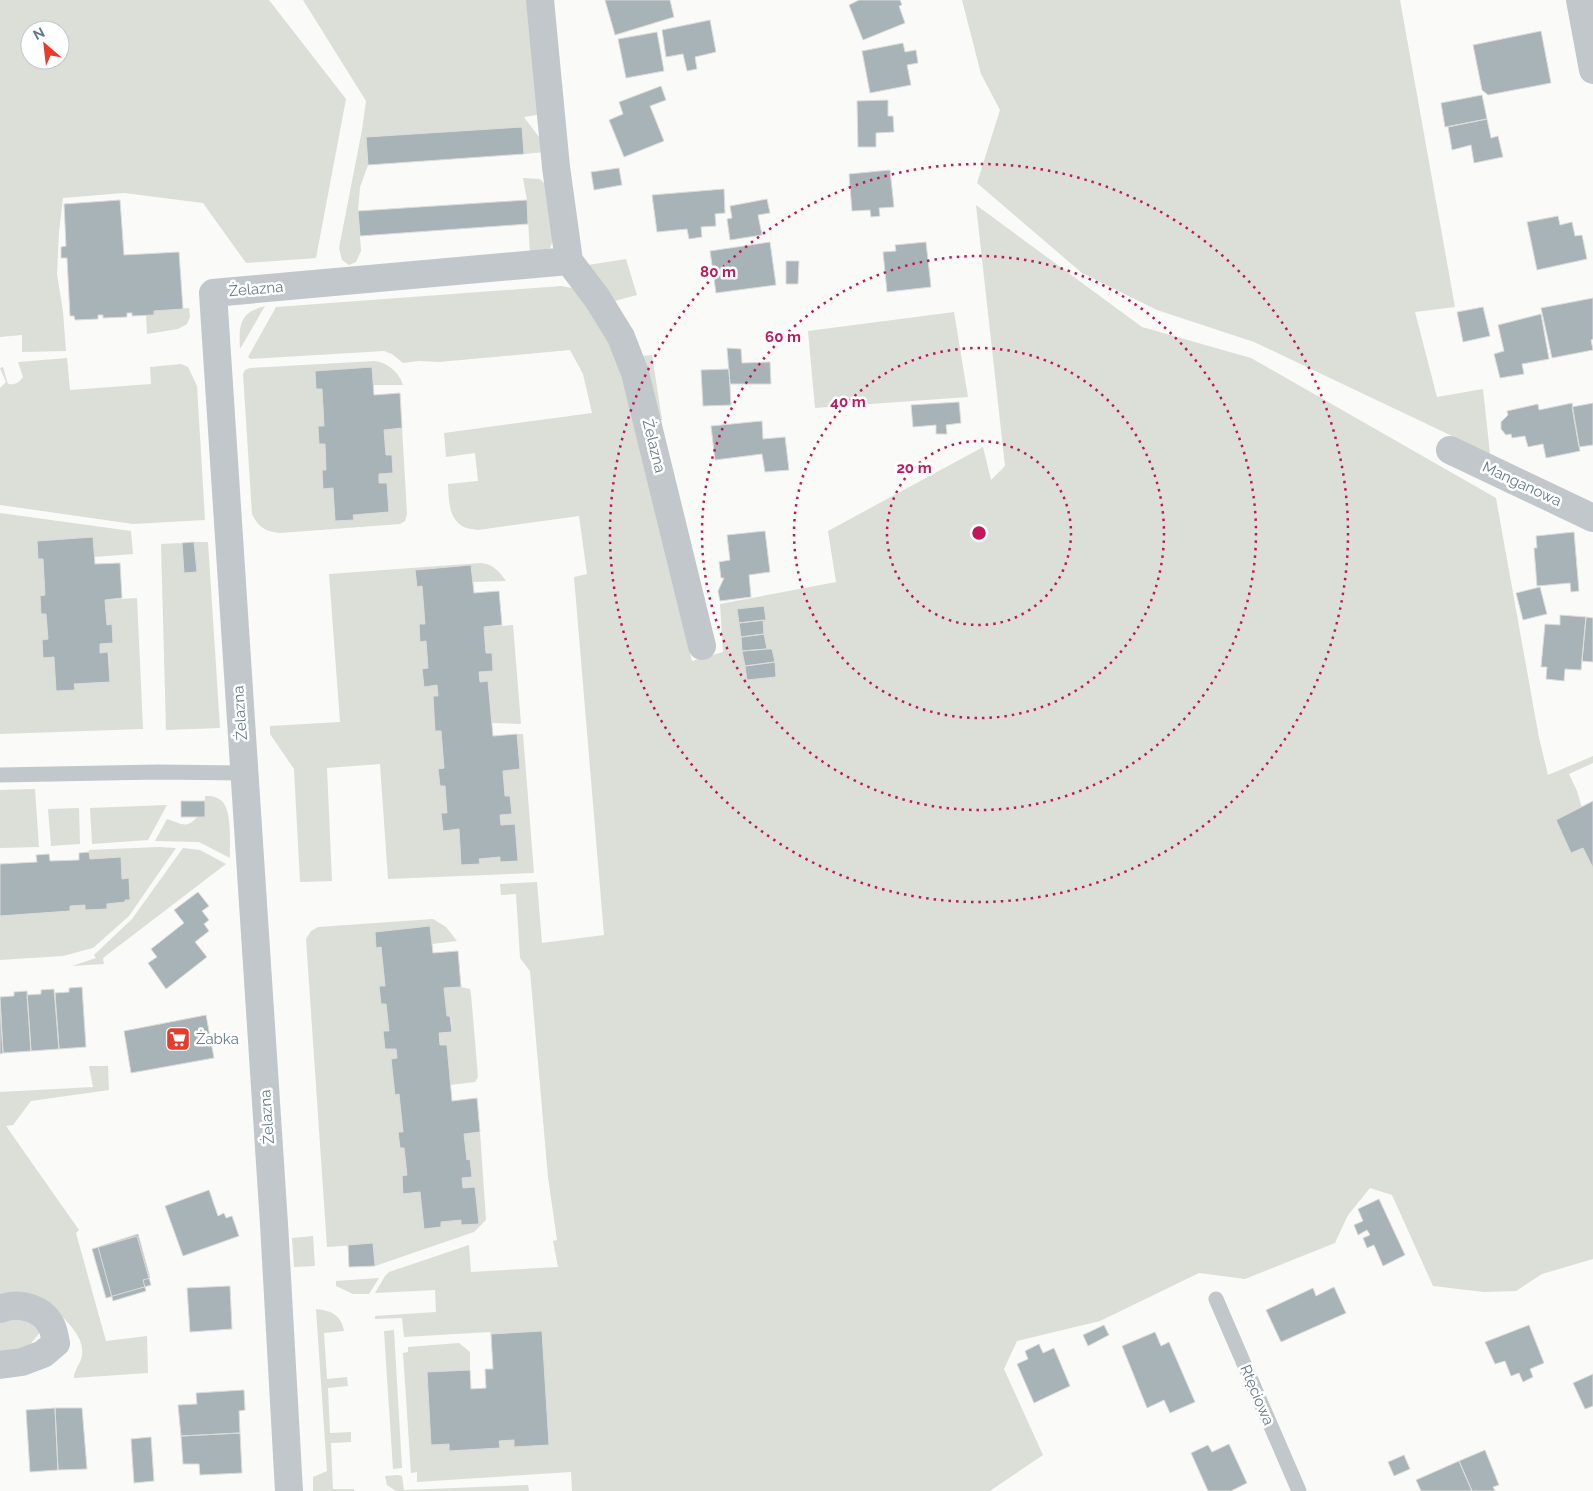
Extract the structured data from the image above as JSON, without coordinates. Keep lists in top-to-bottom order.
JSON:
{
  "streets": {
    "street": ["Żelazna", "Manganowa"],
    "lane": ["Rtęciowa"]
  },
  "places": {
    "supermarket": ["Żabka"]
  },
  "north": "top left",
  "rings": [
    "80 m",
    "60 m",
    "40 m",
    "20 m"
  ]
}
